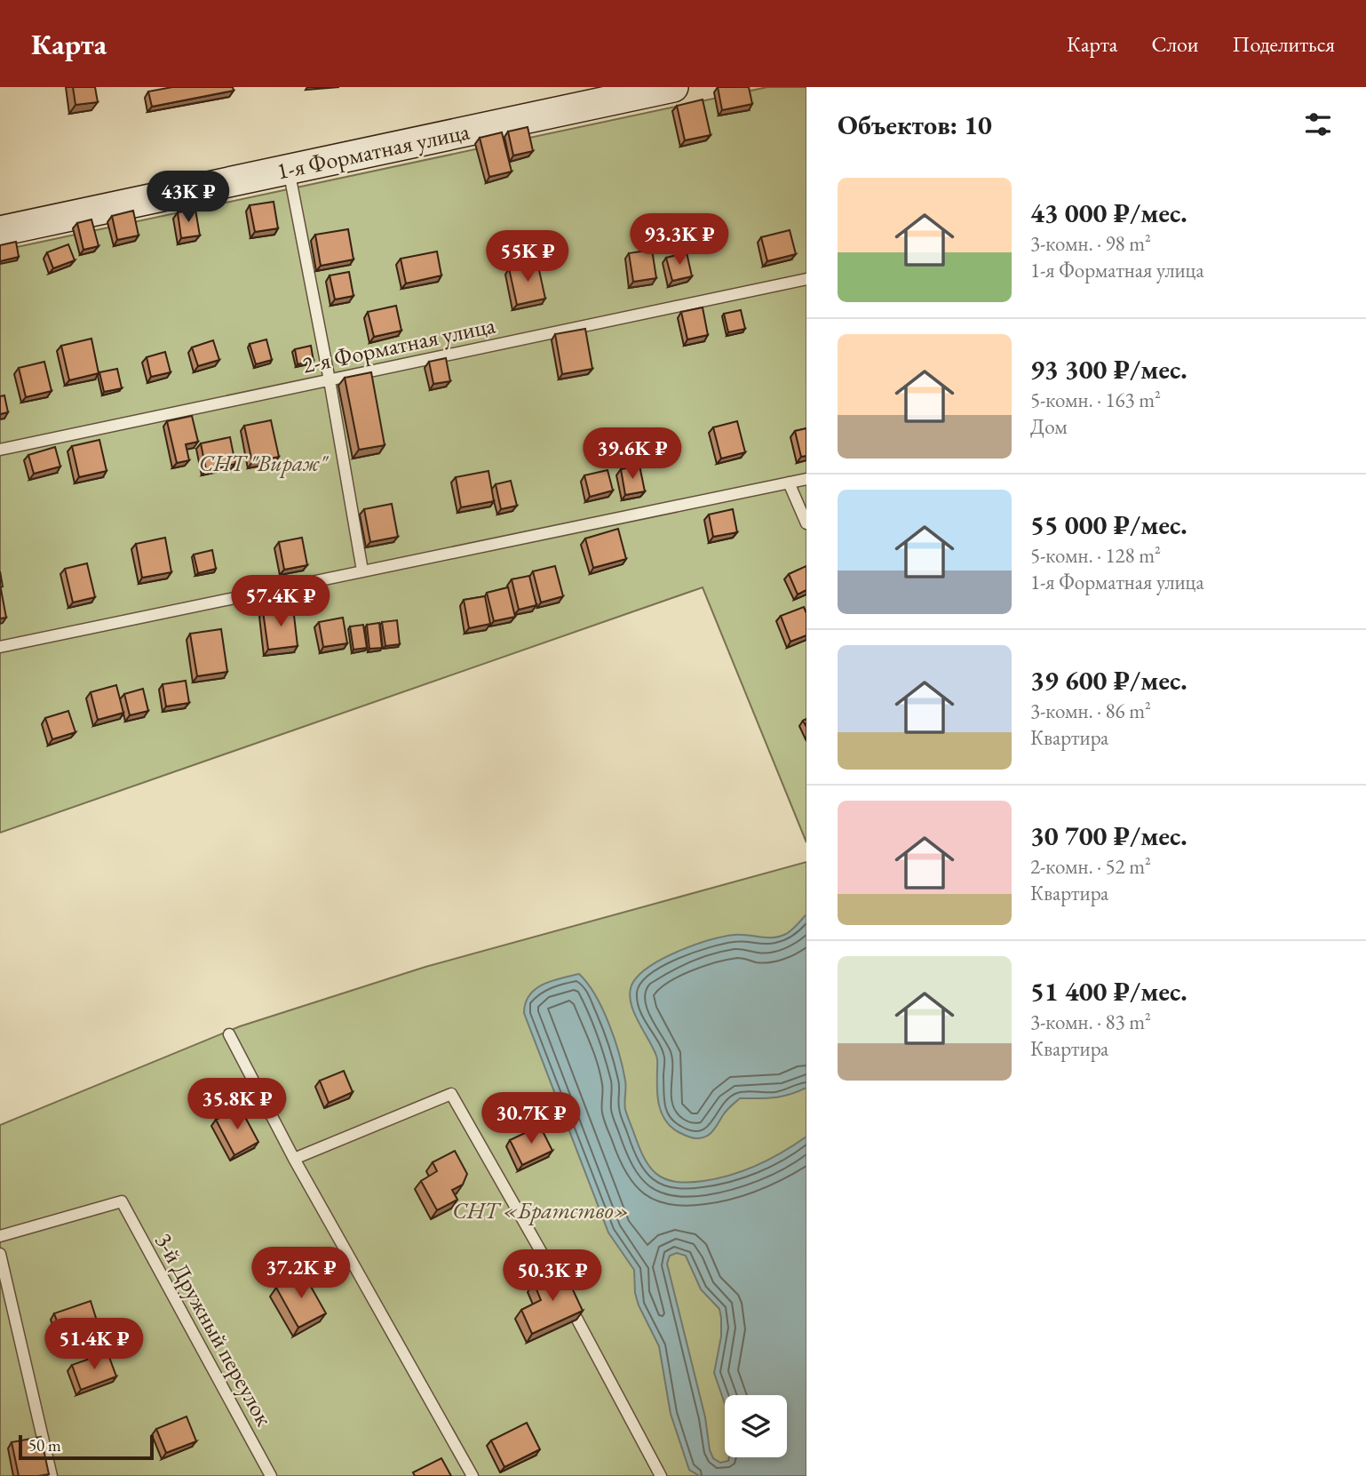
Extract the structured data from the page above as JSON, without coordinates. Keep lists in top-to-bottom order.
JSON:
{
  "streets": {
    "street": ["1-я Форматная улица"],
    "lane": ["2-я Форматная улица", "3-й Дружный переулок"]
  },
  "parks": ["СНТ \"Вираж\"", "СНТ «Братство»"],
  "scale_bar": "50 m",
  "page": {
    "header": "Карта",
    "nav": ["Карта", "Слои", "Поделиться"],
    "heading": "Объектов: 10",
    "list": [
      {
        "name": "43 000 ₽/мес.",
        "note": "3-комн. · 98 m² · 1-я Форматная улица"
      },
      {
        "name": "93 300 ₽/мес.",
        "note": "5-комн. · 163 m² · Дом"
      },
      {
        "name": "55 000 ₽/мес.",
        "note": "5-комн. · 128 m² · 1-я Форматная улица"
      },
      {
        "name": "39 600 ₽/мес.",
        "note": "3-комн. · 86 m² · Квартира"
      },
      {
        "name": "30 700 ₽/мес.",
        "note": "2-комн. · 52 m² · Квартира"
      },
      {
        "name": "51 400 ₽/мес.",
        "note": "3-комн. · 83 m² · Квартира"
      }
    ],
    "price": [
      "43K ₽",
      "93.3K ₽",
      "55K ₽",
      "39.6K ₽",
      "57.4K ₽",
      "35.8K ₽",
      "30.7K ₽",
      "37.2K ₽",
      "50.3K ₽",
      "51.4K ₽"
    ],
    "scale": "50 m"
  }
}
